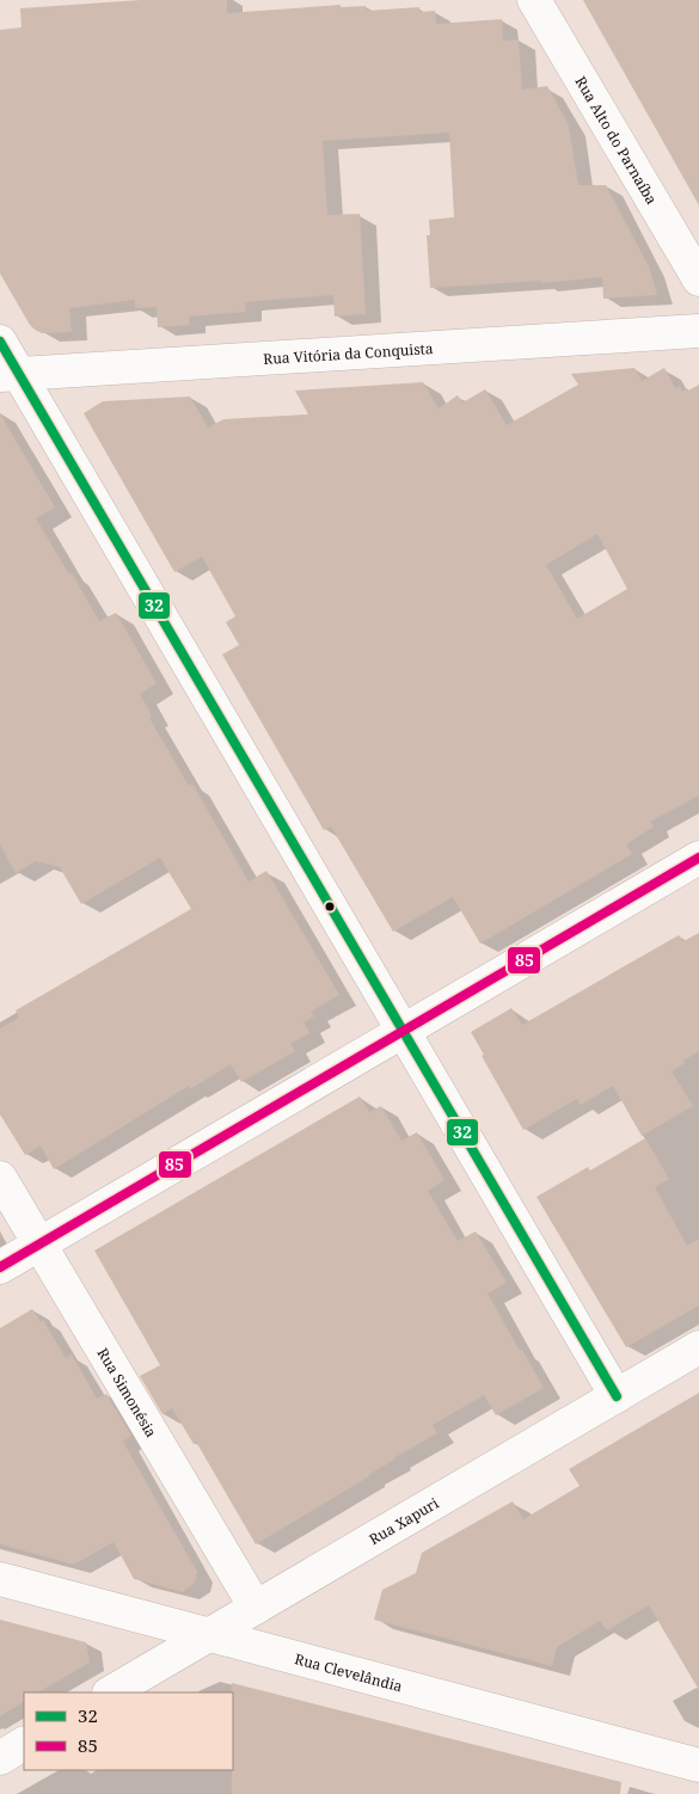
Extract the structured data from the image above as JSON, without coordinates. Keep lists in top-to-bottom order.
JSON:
{
  "streets": {
    "street": [
      "Rua Alto do Parnaíba",
      "Rua Vitória da Conquista",
      "Rua Simonésia",
      "Rua Xapuri",
      "Rua Clevelândia"
    ]
  },
  "crossings": [
    ["Rua Simonésia", "Rua Xapuri"],
    ["Rua Xapuri", "Rua Clevelândia"]
  ],
  "lines": ["transit line 32", "transit line 85"],
  "legend": ["32", "85"]
}
